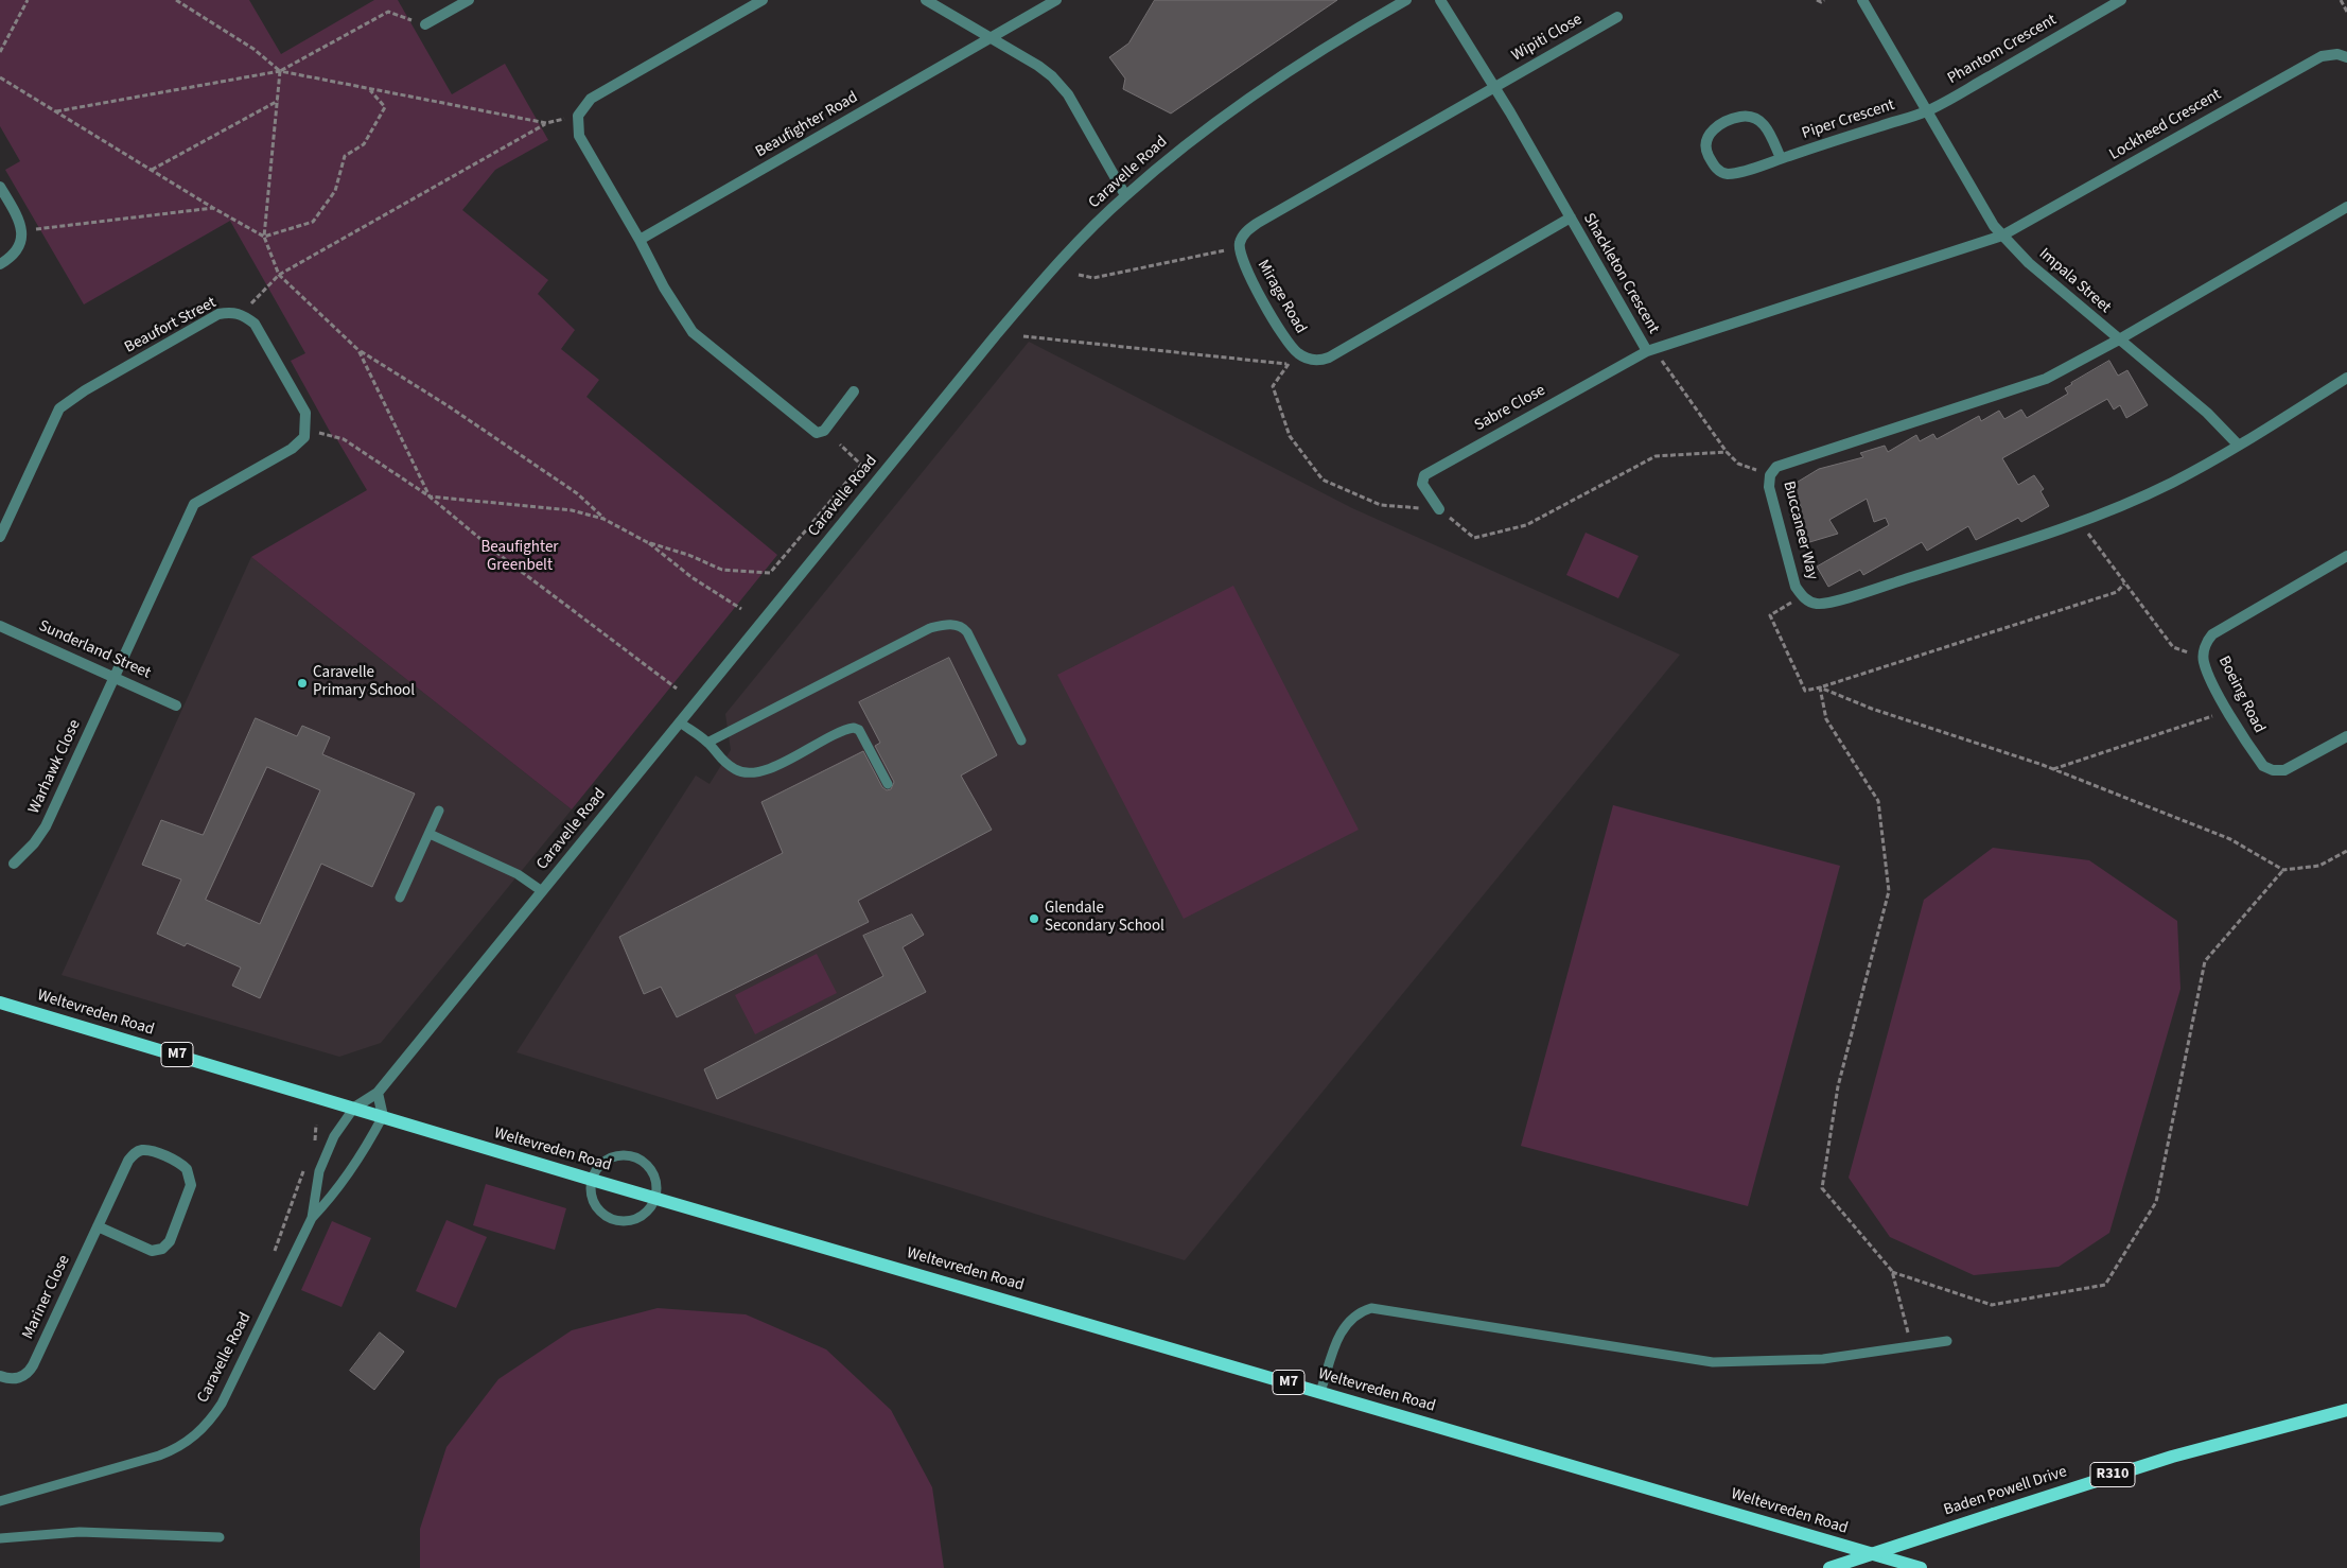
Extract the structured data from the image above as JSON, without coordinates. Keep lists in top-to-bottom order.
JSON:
{
  "streets": {
    "main road": [
      "Weltevreden Road",
      "M7",
      "R310",
      "Baden Powell Drive"
    ],
    "street": [
      "Wipiti Close",
      "Phantom Crescent",
      "Piper Crescent",
      "Beaufighter Road",
      "Lockheed Crescent",
      "Caravelle Road",
      "Shackleton Crescent",
      "Impala Street",
      "Mirage Road",
      "Beaufort Street",
      "Sabre Close",
      "Buccaneer Way",
      "Sunderland Street",
      "Boeing Road",
      "Warhawk Close",
      "Mariner Close"
    ]
  },
  "crossings": [
    ["Wipiti Close", "Shackleton Crescent"],
    ["Wipiti Close", "Mirage Road"],
    ["Phantom Crescent", "Piper Crescent"],
    ["Phantom Crescent", "Impala Street"],
    ["Piper Crescent", "Impala Street"],
    ["Lockheed Crescent", "Shackleton Crescent"],
    ["Lockheed Crescent", "Impala Street"],
    ["Caravelle Road", "Weltevreden Road"],
    ["Shackleton Crescent", "Impala Street"],
    ["Shackleton Crescent", "Mirage Road"],
    ["Shackleton Crescent", "Sabre Close"],
    ["Impala Street", "Buccaneer Way"],
    ["Sunderland Street", "Warhawk Close"]
  ],
  "parks": ["Beaufighter Greenbelt"],
  "places": ["Caravelle Primary School", "Glendale Secondary School"]
}
